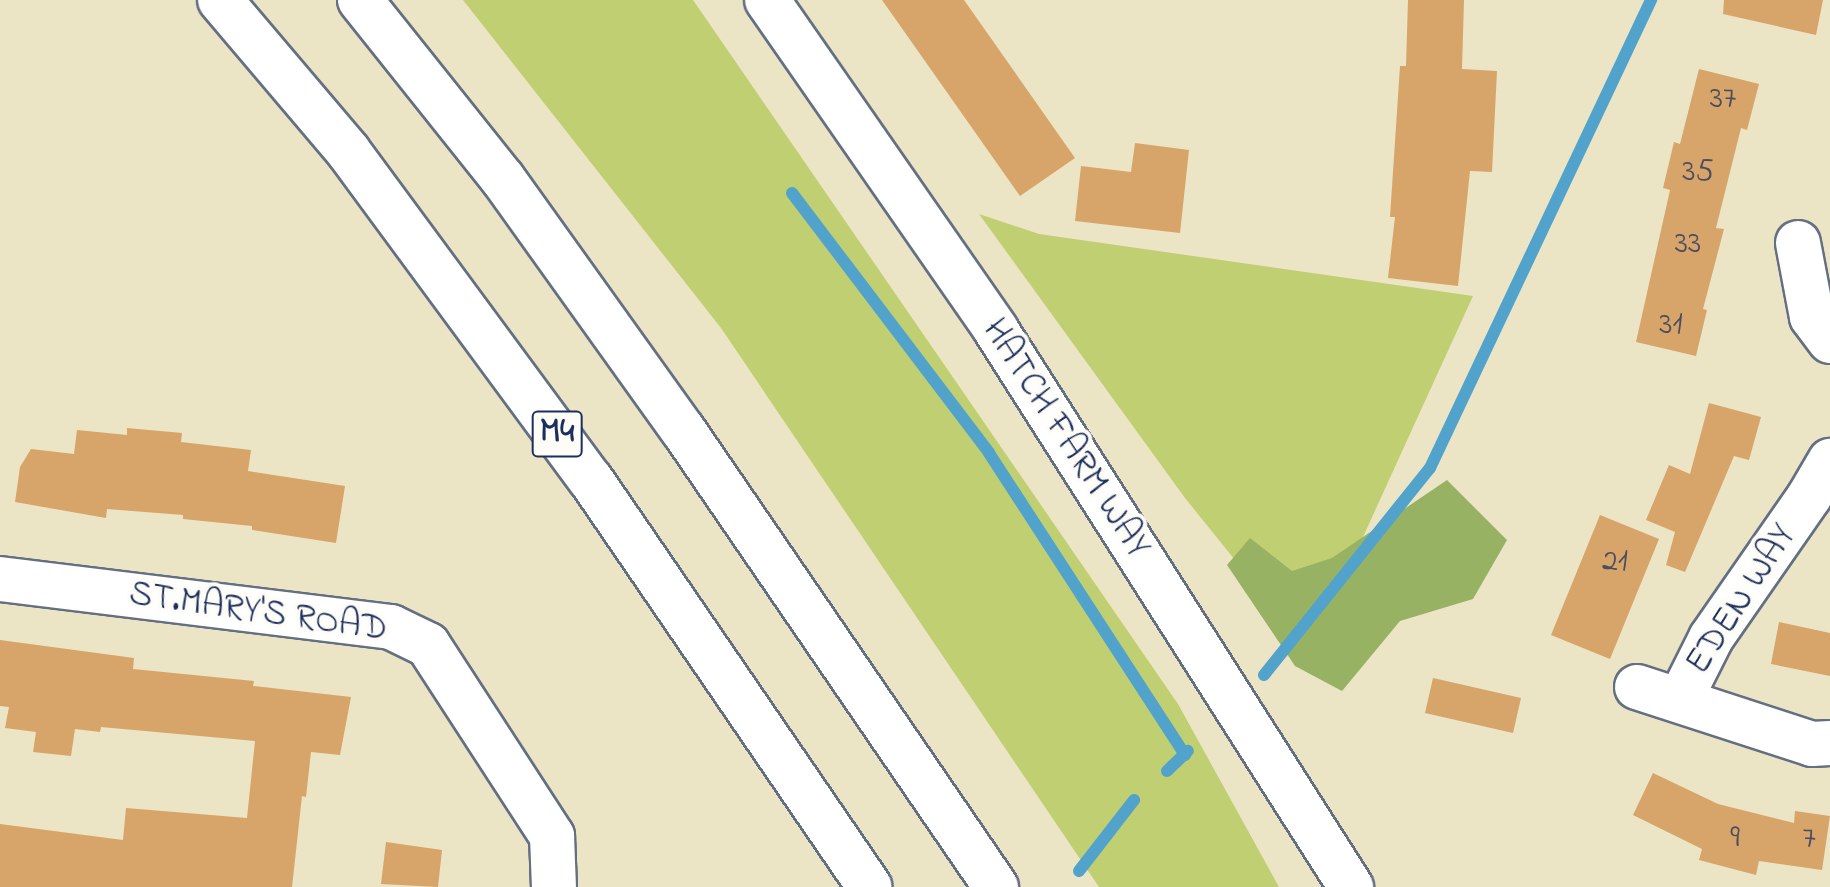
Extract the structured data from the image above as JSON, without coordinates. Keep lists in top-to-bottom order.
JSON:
{
  "streets": {
    "main road": [
      "M4",
      "HATCH FARM WAY",
      "EDEN WAY",
      "ST.MARY'S ROAD"
    ]
  },
  "house_numbers": [
    "37",
    "35",
    "33",
    "31",
    "21",
    "9",
    "7"
  ]
}
